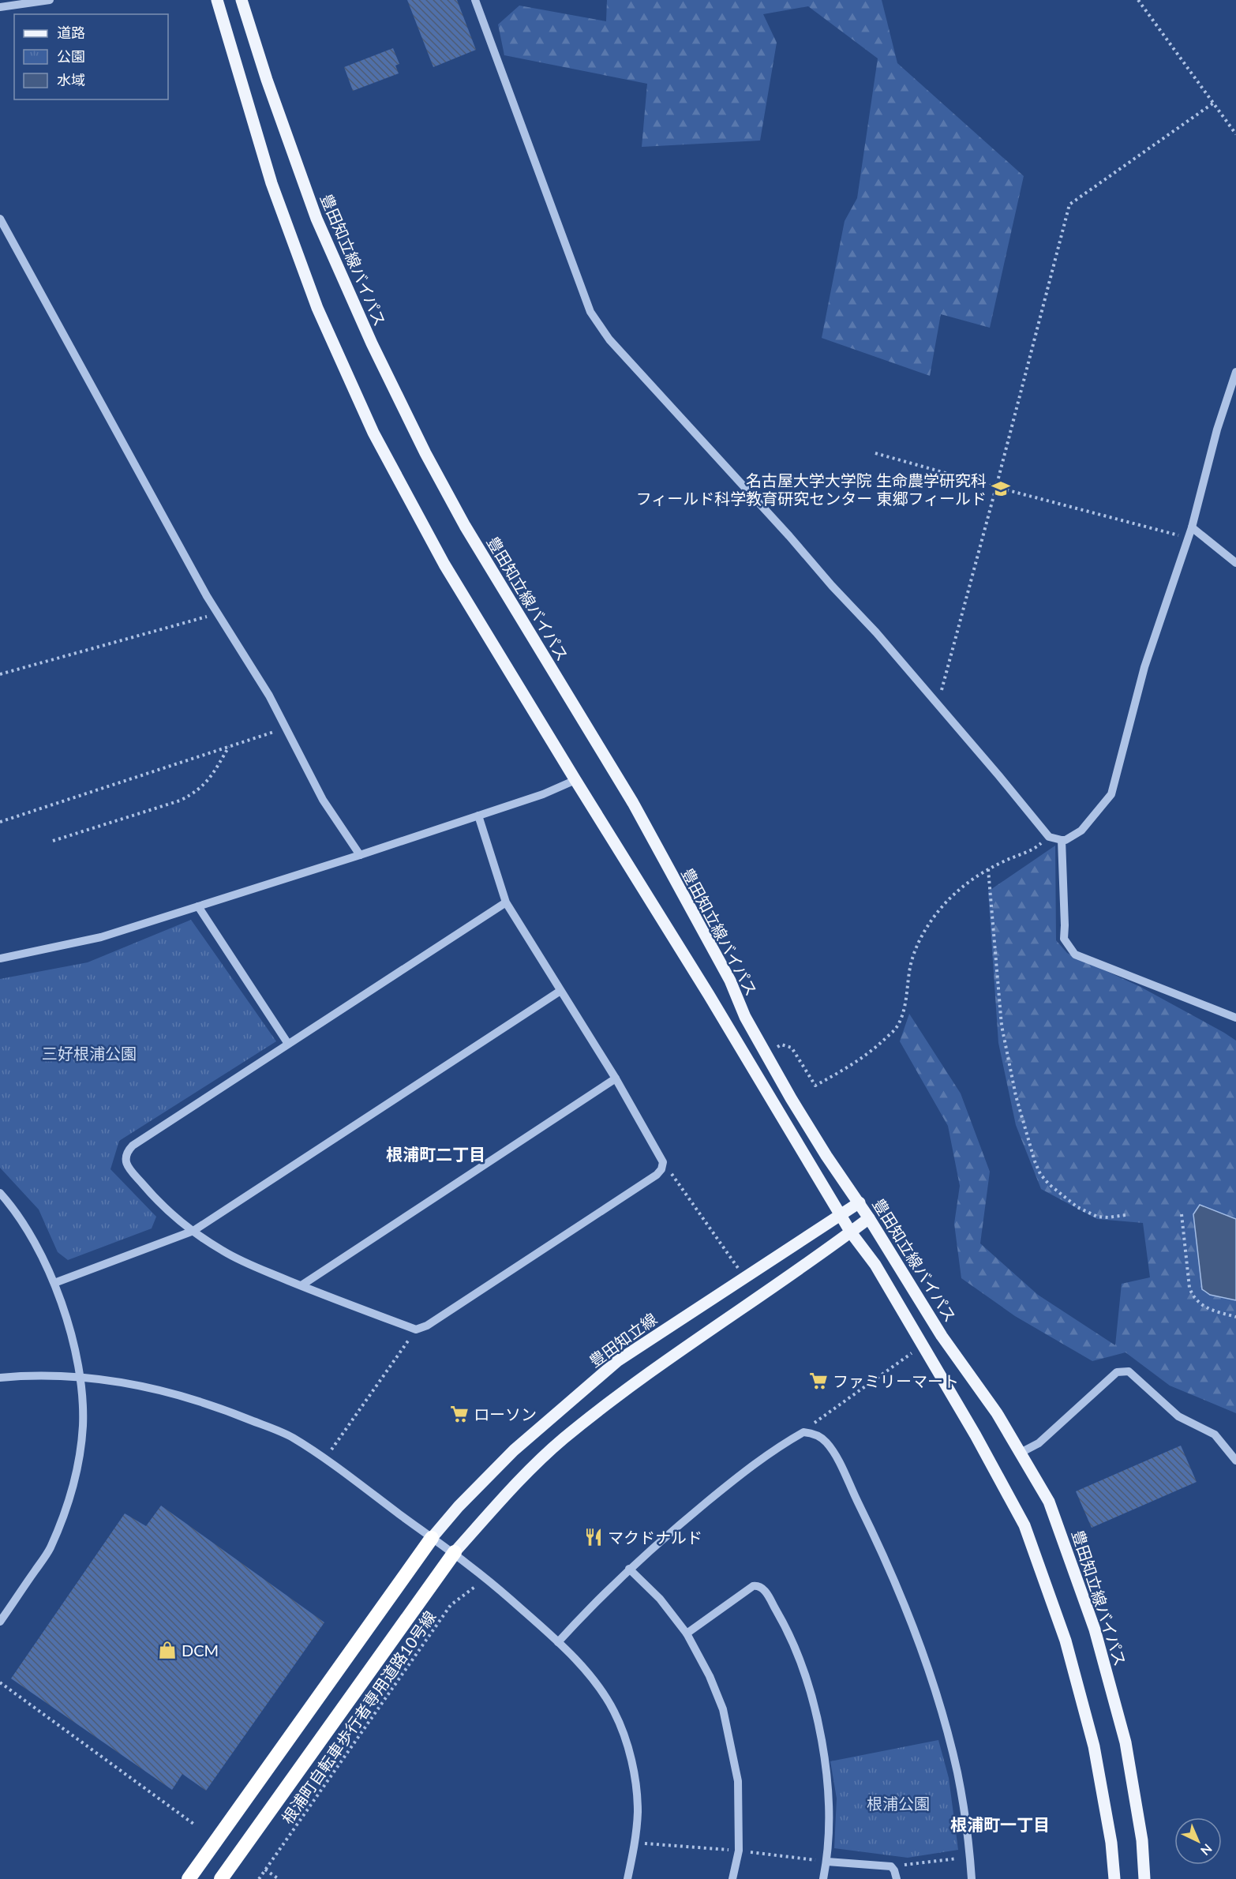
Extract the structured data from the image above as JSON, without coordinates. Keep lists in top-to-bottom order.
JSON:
{
  "streets": {
    "main road": ["豊田知立線バイパス", "豊田知立線"],
    "path": ["根浦町自転車歩行者専用道路10号線"]
  },
  "crossings": [
    ["豊田知立線バイパス", "豊田知立線"]
  ],
  "districts": ["根浦町二丁目", "根浦町一丁目"],
  "parks": ["三好根浦公園", "根浦公園"],
  "places": {
    "school or university": ["名古屋大学大学院 生命農学研究科 フィールド科学教育研究センター 東郷フィールド"],
    "supermarket": ["ファミリーマート", "ローソン"],
    "restaurant": ["マクドナルド"],
    "shop": ["DCM"]
  },
  "legend": ["道路", "公園", "水域"],
  "north": "bottom right"
}
